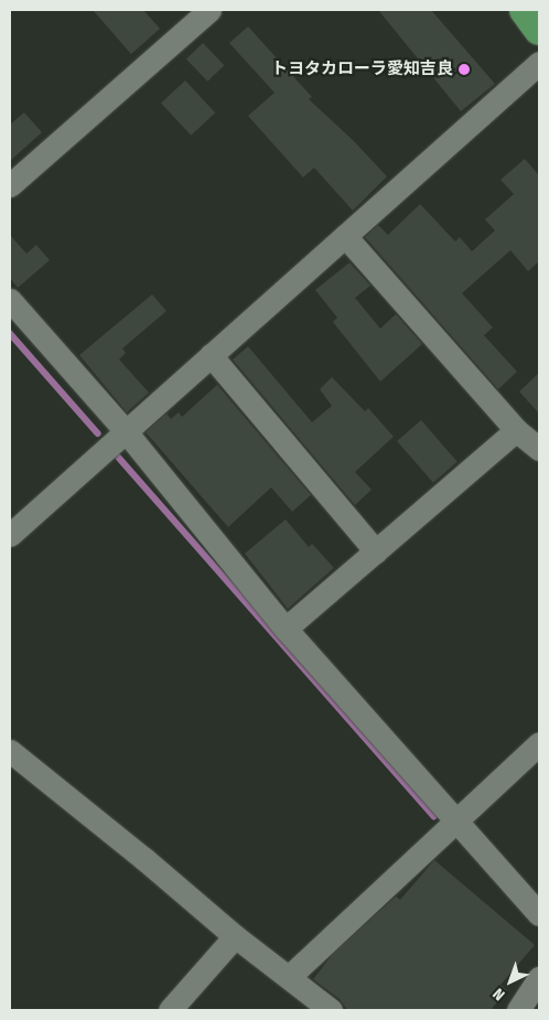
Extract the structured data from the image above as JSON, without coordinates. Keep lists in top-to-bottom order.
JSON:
{
  "places": ["トヨタカローラ愛知吉良"],
  "north": "bottom left"
}
